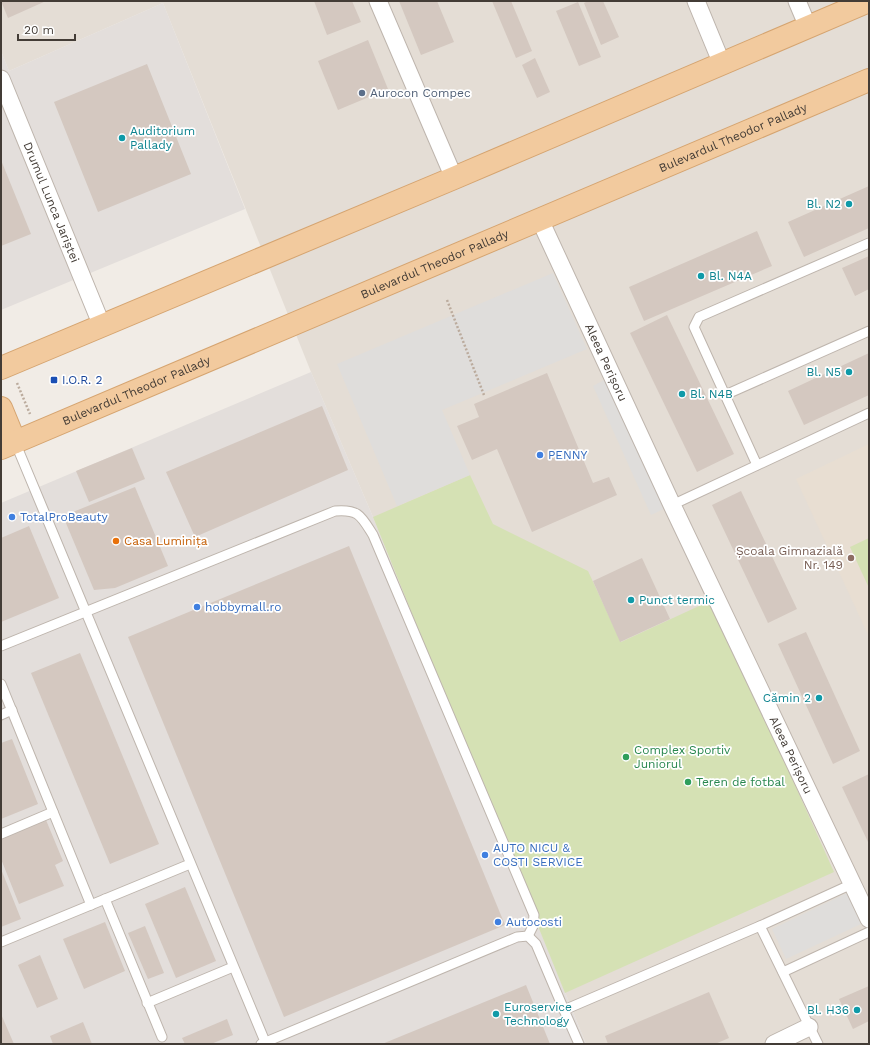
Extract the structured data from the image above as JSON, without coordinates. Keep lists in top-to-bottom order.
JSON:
{
  "streets": {
    "main road": ["Bulevardul Theodor Pallady"],
    "street": ["Drumul Lunca Jariștei", "Aleea Perișoru"]
  },
  "crossings": [
    ["Bulevardul Theodor Pallady", "Aleea Perișoru"]
  ],
  "places": {
    "other": [
      "Aurocon Compec",
      "Auditorium Pallady",
      "Bl. N2",
      "Bl. N4A",
      "Bl. N5",
      "Bl. N4B",
      "PENNY",
      "TotalProBeauty",
      "Casa Luminița",
      "Școala Gimnazială Nr. 149",
      "Punct termic",
      "hobbymall.ro",
      "Cămin 2",
      "Complex Sportiv Juniorul",
      "Teren de fotbal",
      "AUTO NICU & COSTI SERVICE",
      "Autocosti",
      "Bl. H36",
      "Euroservice Technology"
    ],
    "transit": ["I.O.R. 2"]
  },
  "scale_bar": "20 m"
}
